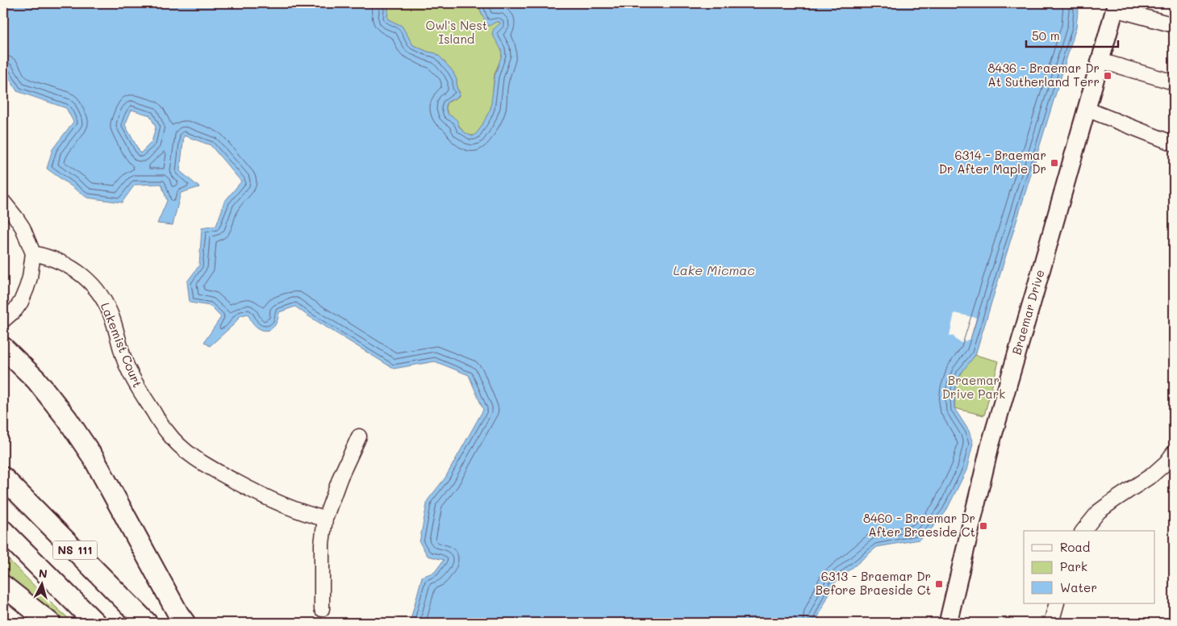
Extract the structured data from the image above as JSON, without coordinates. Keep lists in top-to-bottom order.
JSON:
{
  "streets": {
    "highway": ["NS 111"],
    "main road": ["Braemar Drive"],
    "street": ["Lakemist Court"]
  },
  "water": ["Lake Micmac"],
  "parks": ["Owl's Nest Island", "Braemar Drive Park"],
  "places": {
    "transit": [
      "8436 - Braemar Dr At Sutherland Terr",
      "6314 - Braemar Dr After Maple Dr",
      "8460 - Braemar Dr After Braeside Ct",
      "6313 - Braemar Dr Before Braeside Ct"
    ]
  },
  "legend": ["Road", "Park", "Water"],
  "scale_bar": "50 m",
  "north": "top"
}
